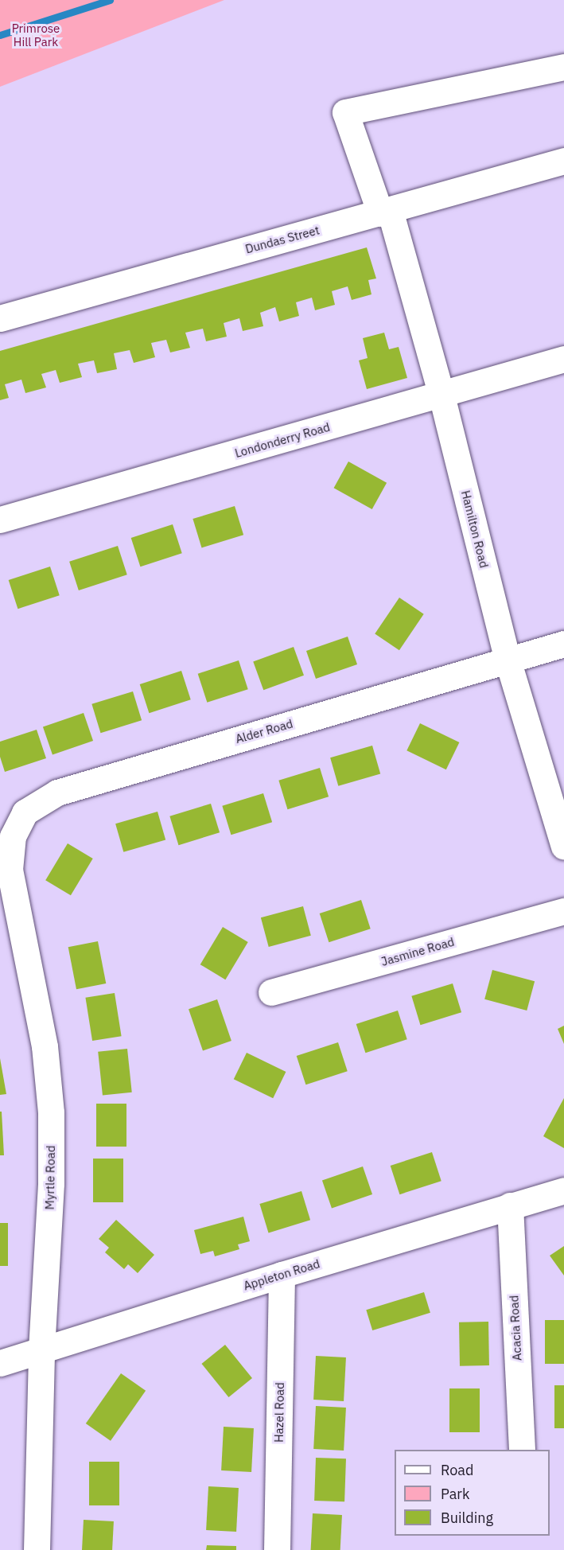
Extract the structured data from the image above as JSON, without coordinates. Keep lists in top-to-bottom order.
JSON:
{
  "streets": {
    "street": [
      "Dundas Street",
      "Londonderry Road",
      "Hamilton Road",
      "Alder Road",
      "Jasmine Road",
      "Myrtle Road",
      "Appleton Road",
      "Acacia Road",
      "Hazel Road"
    ]
  },
  "crossings": [
    ["Dundas Street", "Hamilton Road"],
    ["Londonderry Road", "Hamilton Road"],
    ["Hamilton Road", "Alder Road"],
    ["Alder Road", "Myrtle Road"],
    ["Myrtle Road", "Appleton Road"],
    ["Appleton Road", "Acacia Road"],
    ["Appleton Road", "Hazel Road"]
  ],
  "parks": ["Primrose Hill Park"],
  "legend": ["Road", "Park", "Building"]
}
